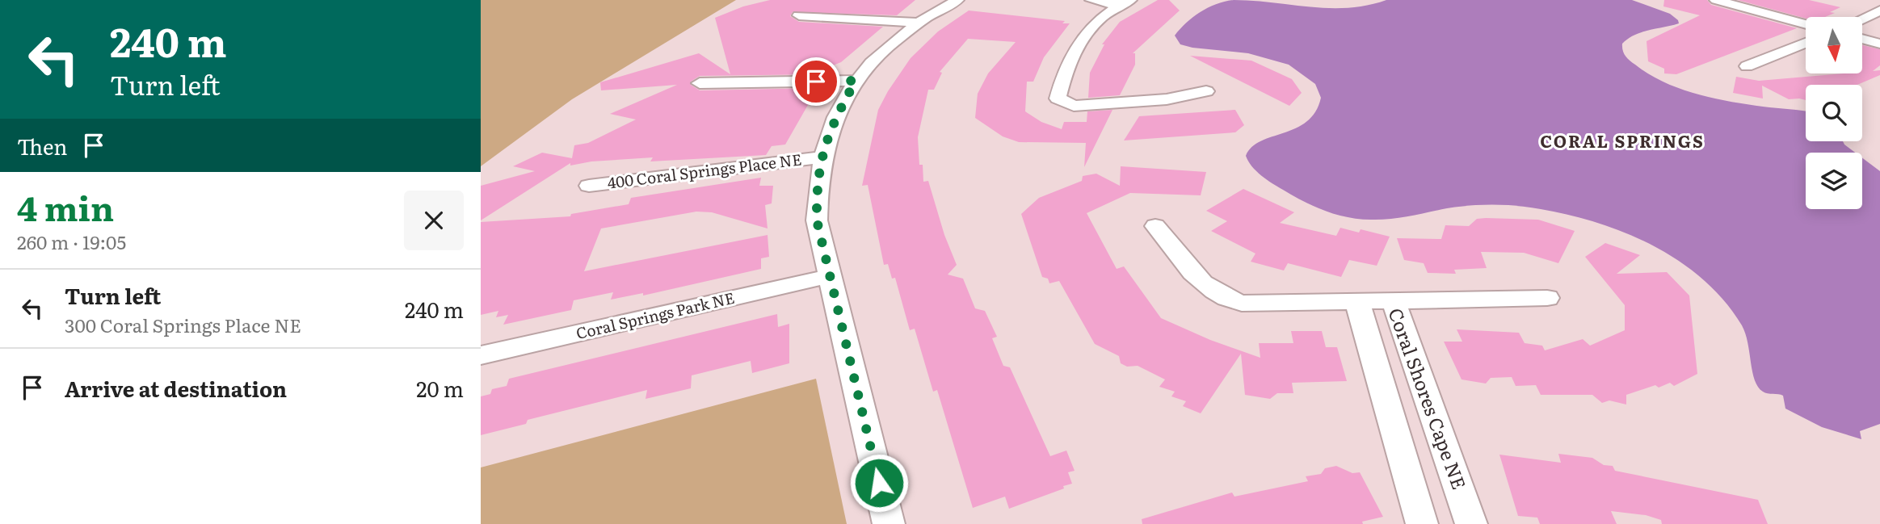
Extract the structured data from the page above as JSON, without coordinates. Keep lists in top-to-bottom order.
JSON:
{
  "streets": {
    "street": ["400 Coral Springs Place NE", "Coral Springs Park NE", "Coral Shores Cape NE"]
  },
  "districts": ["CORAL SPRINGS"],
  "north": "bottom",
  "page": {
    "turn": ["240 m", "Turn left"],
    "then": "Then",
    "heading": ["4 min", "260 m · 19:05"],
    "list": [
      {
        "name": "Turn left",
        "note": "300 Coral Springs Place NE",
        "value": "240 m"
      },
      {
        "name": "Arrive at destination",
        "value": "20 m"
      }
    ]
  }
}
